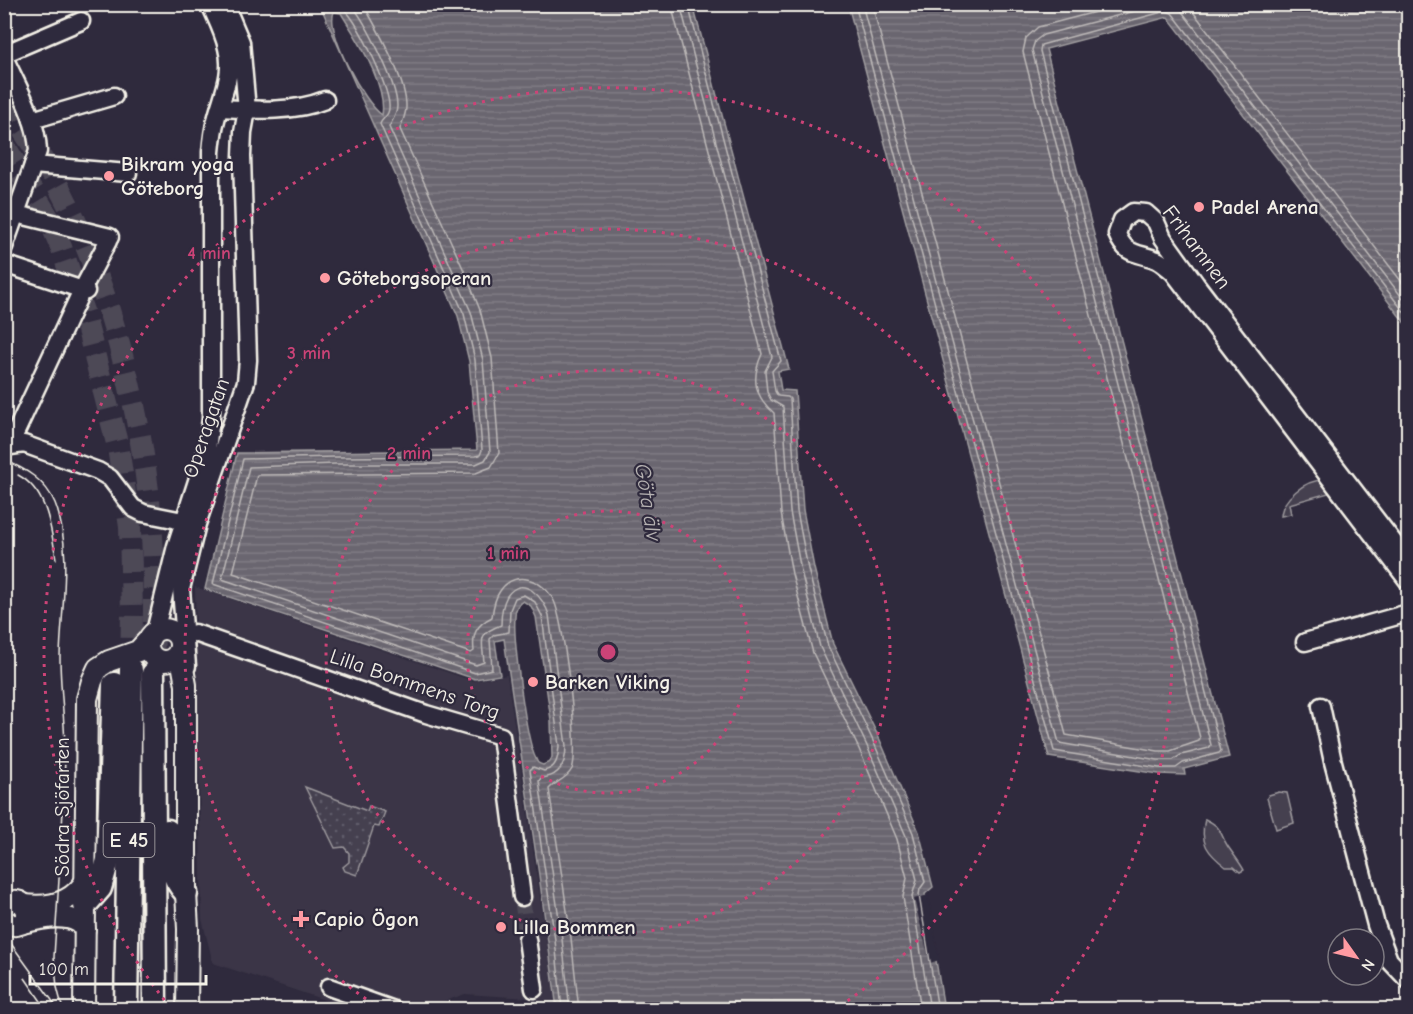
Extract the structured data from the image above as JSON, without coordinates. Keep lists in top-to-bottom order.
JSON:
{
  "streets": {
    "highway": ["E 45"],
    "main road": ["Södra Sjöfarten"],
    "street": ["Frihamnen", "Operagatan", "Lilla Bommens Torg"]
  },
  "crossings": [
    ["Operagatan", "Södra Sjöfarten"],
    ["Operagatan", "E 45"],
    ["Södra Sjöfarten", "E 45"]
  ],
  "water": ["Göta älv"],
  "places": {
    "other": [
      "Bikram yoga Göteborg",
      "Padel Arena",
      "Göteborgsoperan",
      "Barken Viking",
      "Lilla Bommen"
    ],
    "health": ["Capio Ögon"]
  },
  "scale_bar": "100 m",
  "north": "bottom right",
  "rings": [
    "4 min",
    "3 min",
    "2 min",
    "1 min"
  ]
}
